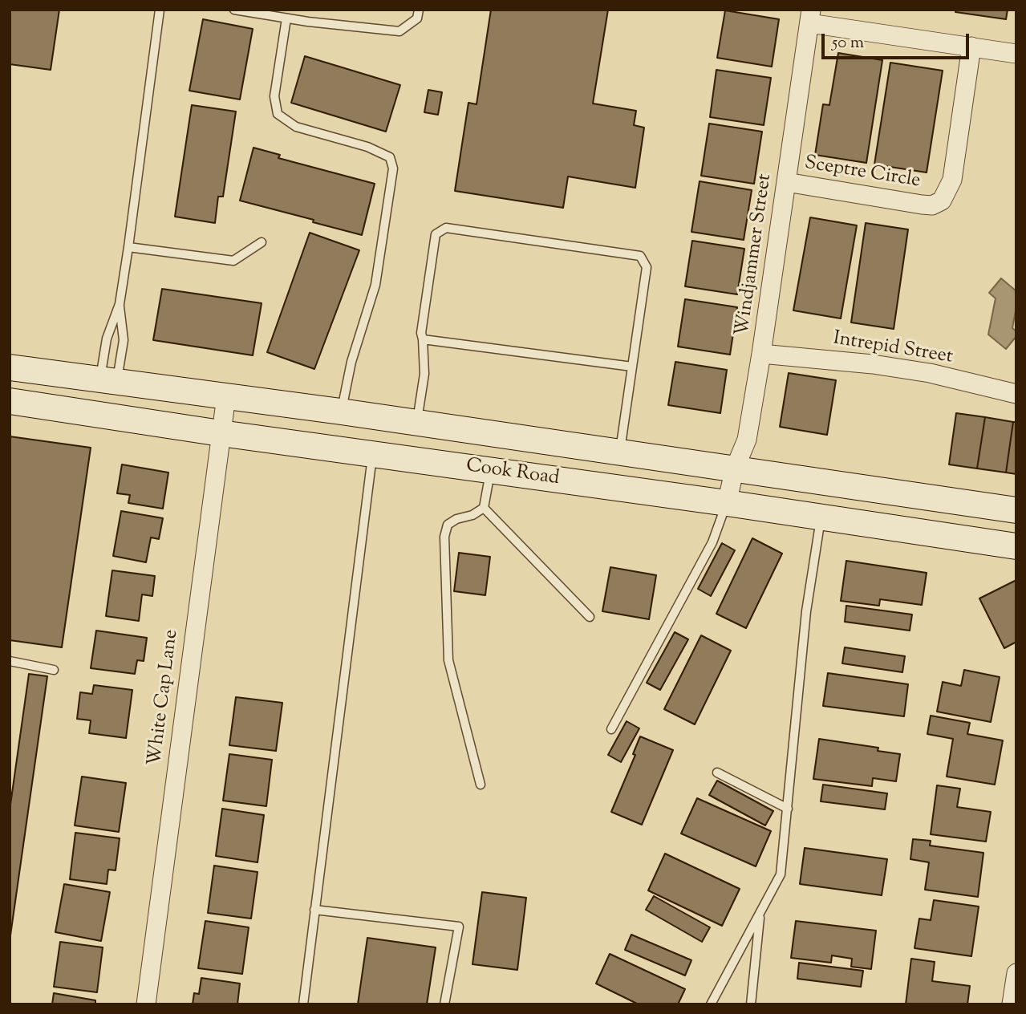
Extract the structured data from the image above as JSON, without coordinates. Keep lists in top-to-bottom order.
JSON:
{
  "streets": {
    "street": [
      "Sceptre Circle",
      "Windjammer Street",
      "Intrepid Street",
      "Cook Road",
      "White Cap Lane"
    ]
  },
  "crossings": [
    ["Sceptre Circle", "Windjammer Street"],
    ["Windjammer Street", "Intrepid Street"],
    ["Windjammer Street", "Cook Road"],
    ["Cook Road", "White Cap Lane"]
  ],
  "scale_bar": "50 m"
}
